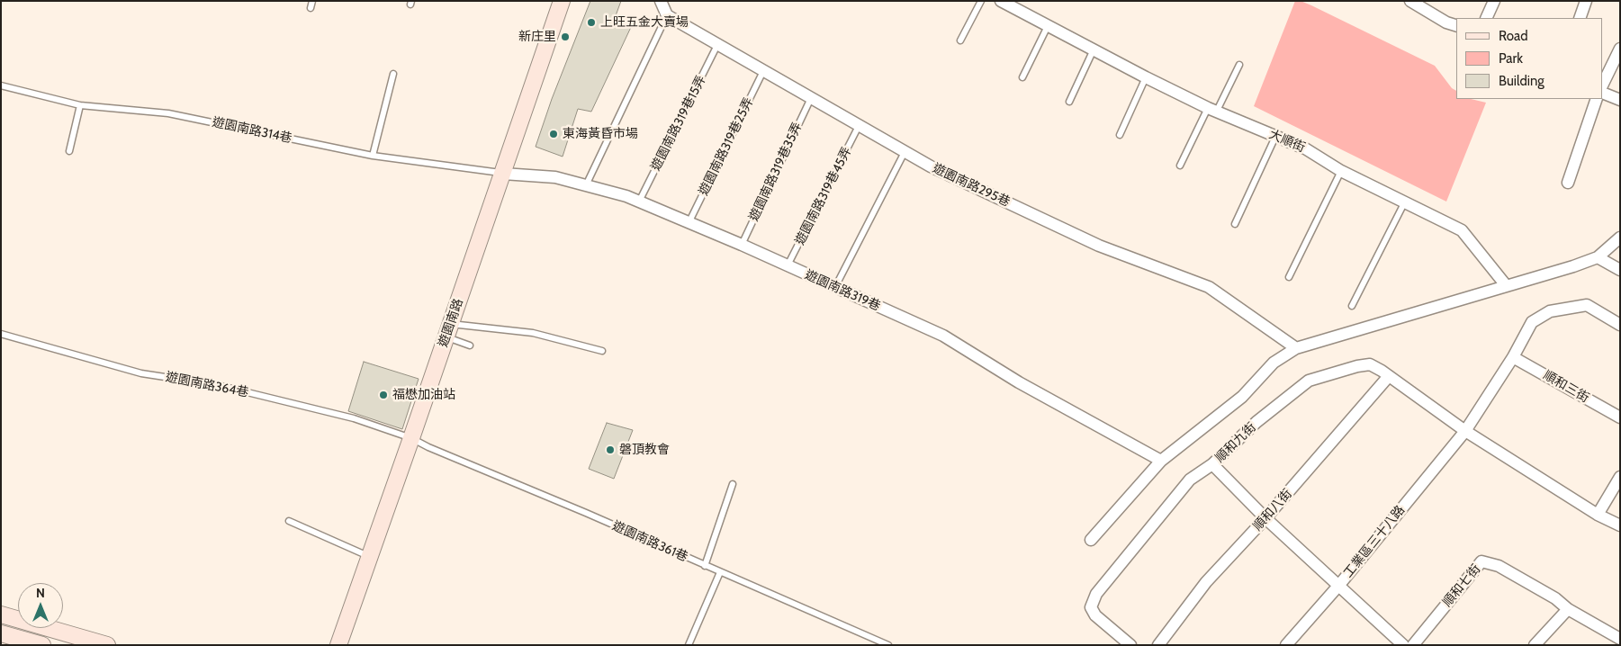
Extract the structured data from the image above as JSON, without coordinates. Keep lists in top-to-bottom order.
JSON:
{
  "streets": {
    "street": [
      "大順街",
      "遊園南路295巷",
      "遊園南路319巷",
      "遊園南路",
      "順和三街",
      "順和九街",
      "順和八街",
      "工業區三十八路",
      "順和七街"
    ],
    "lane": [
      "遊園南路319巷15弄",
      "遊園南路314巷",
      "遊園南路319巷25弄",
      "遊園南路319巷35弄",
      "遊園南路319巷45弄",
      "遊園南路364巷",
      "遊園南路361巷"
    ]
  },
  "crossings": [
    ["遊園南路319巷15弄", "遊園南路295巷"],
    ["遊園南路319巷15弄", "遊園南路319巷"],
    ["遊園南路314巷", "遊園南路319巷"],
    ["遊園南路314巷", "遊園南路"],
    ["遊園南路319巷25弄", "遊園南路295巷"],
    ["遊園南路319巷25弄", "遊園南路319巷"],
    ["遊園南路319巷35弄", "遊園南路295巷"],
    ["遊園南路319巷35弄", "遊園南路319巷"],
    ["遊園南路295巷", "遊園南路319巷45弄"],
    ["遊園南路319巷45弄", "遊園南路319巷"],
    ["遊園南路319巷", "遊園南路"],
    ["遊園南路", "遊園南路364巷"],
    ["遊園南路", "遊園南路361巷"],
    ["遊園南路364巷", "遊園南路361巷"],
    ["順和三街", "工業區三十八路"],
    ["順和九街", "順和八街"],
    ["順和九街", "工業區三十八路"]
  ],
  "places": [
    "上旺五金大賣場",
    "新庄里",
    "東海黃昏市場",
    "福懋加油站",
    "磐頂教會"
  ],
  "legend": ["Road", "Park", "Building"],
  "north": "top"
}
